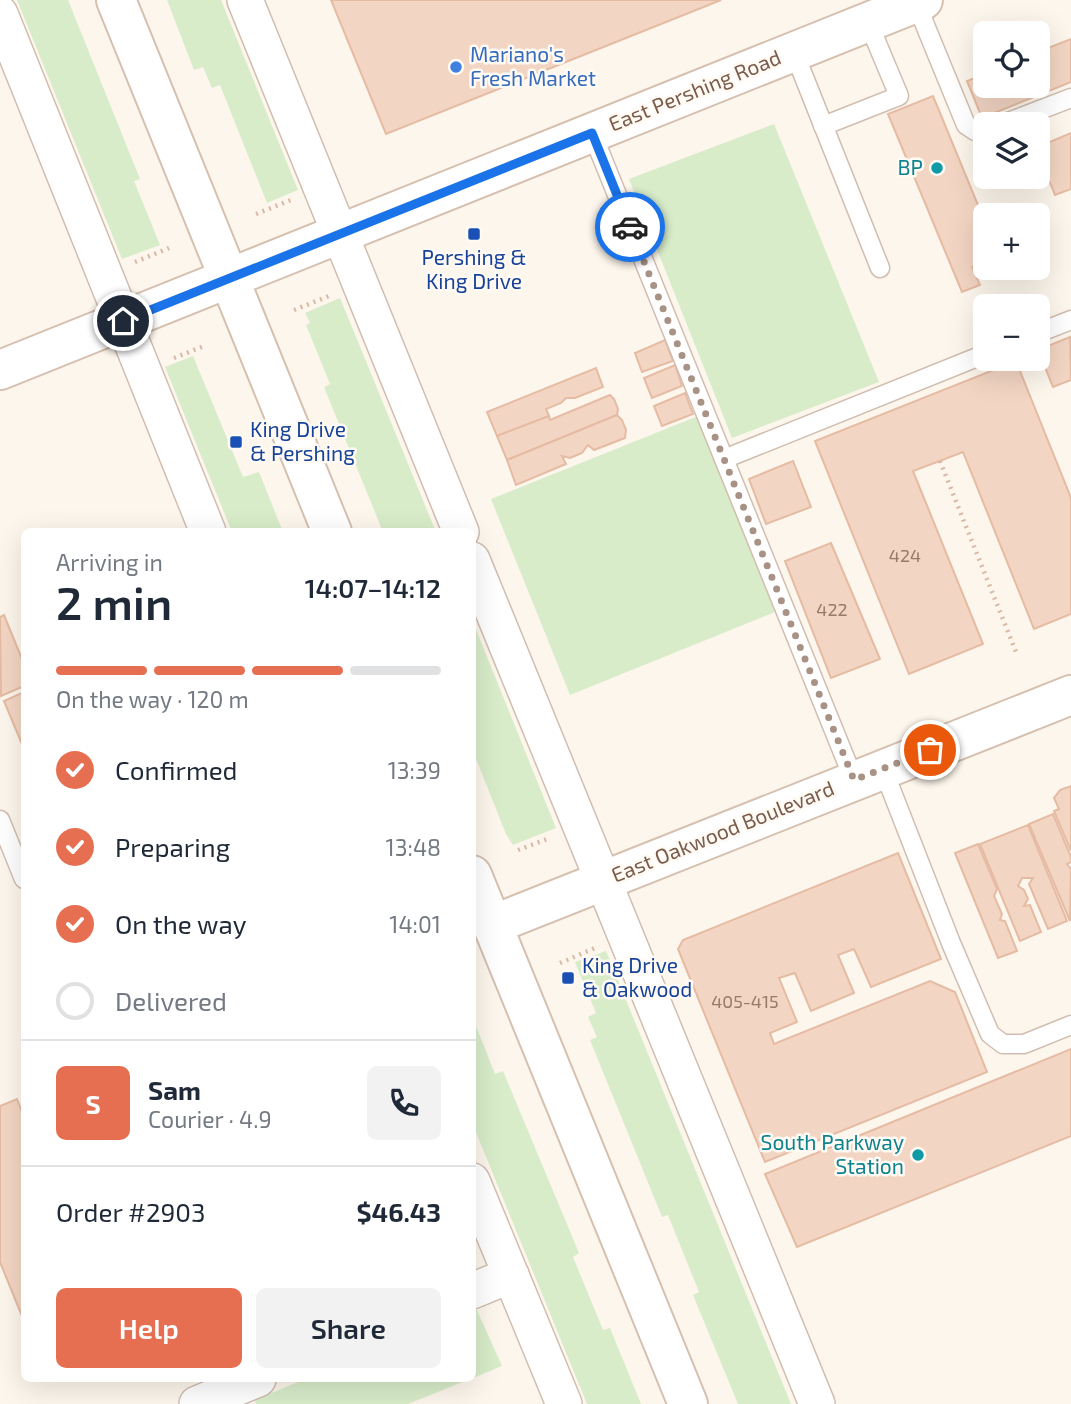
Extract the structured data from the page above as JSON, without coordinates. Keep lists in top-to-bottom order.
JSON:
{
  "streets": {
    "street": ["East Pershing Road", "East Oakwood Boulevard"]
  },
  "places": {
    "other": ["Mariano's Fresh Market", "BP", "South Parkway Station"],
    "transit": ["Pershing & King Drive", "King Drive & Pershing", "King Drive & Oakwood"]
  },
  "house_numbers": ["424", "422", "405-415"],
  "page": {
    "map_buttons": ["+", "−"],
    "heading": ["2 min", "Arriving in", "14:07–14:12"],
    "panel": [
      "Sam",
      "Courier · 4.9",
      "Order #2903",
      "$46.43"
    ],
    "bar": "On the way · 120 m",
    "list": [
      ["Confirmed", "13:39"],
      ["Preparing", "13:48"],
      ["On the way", "14:01"],
      "Delivered"
    ],
    "round": "S",
    "buttons": ["Help", "Share"]
  }
}
